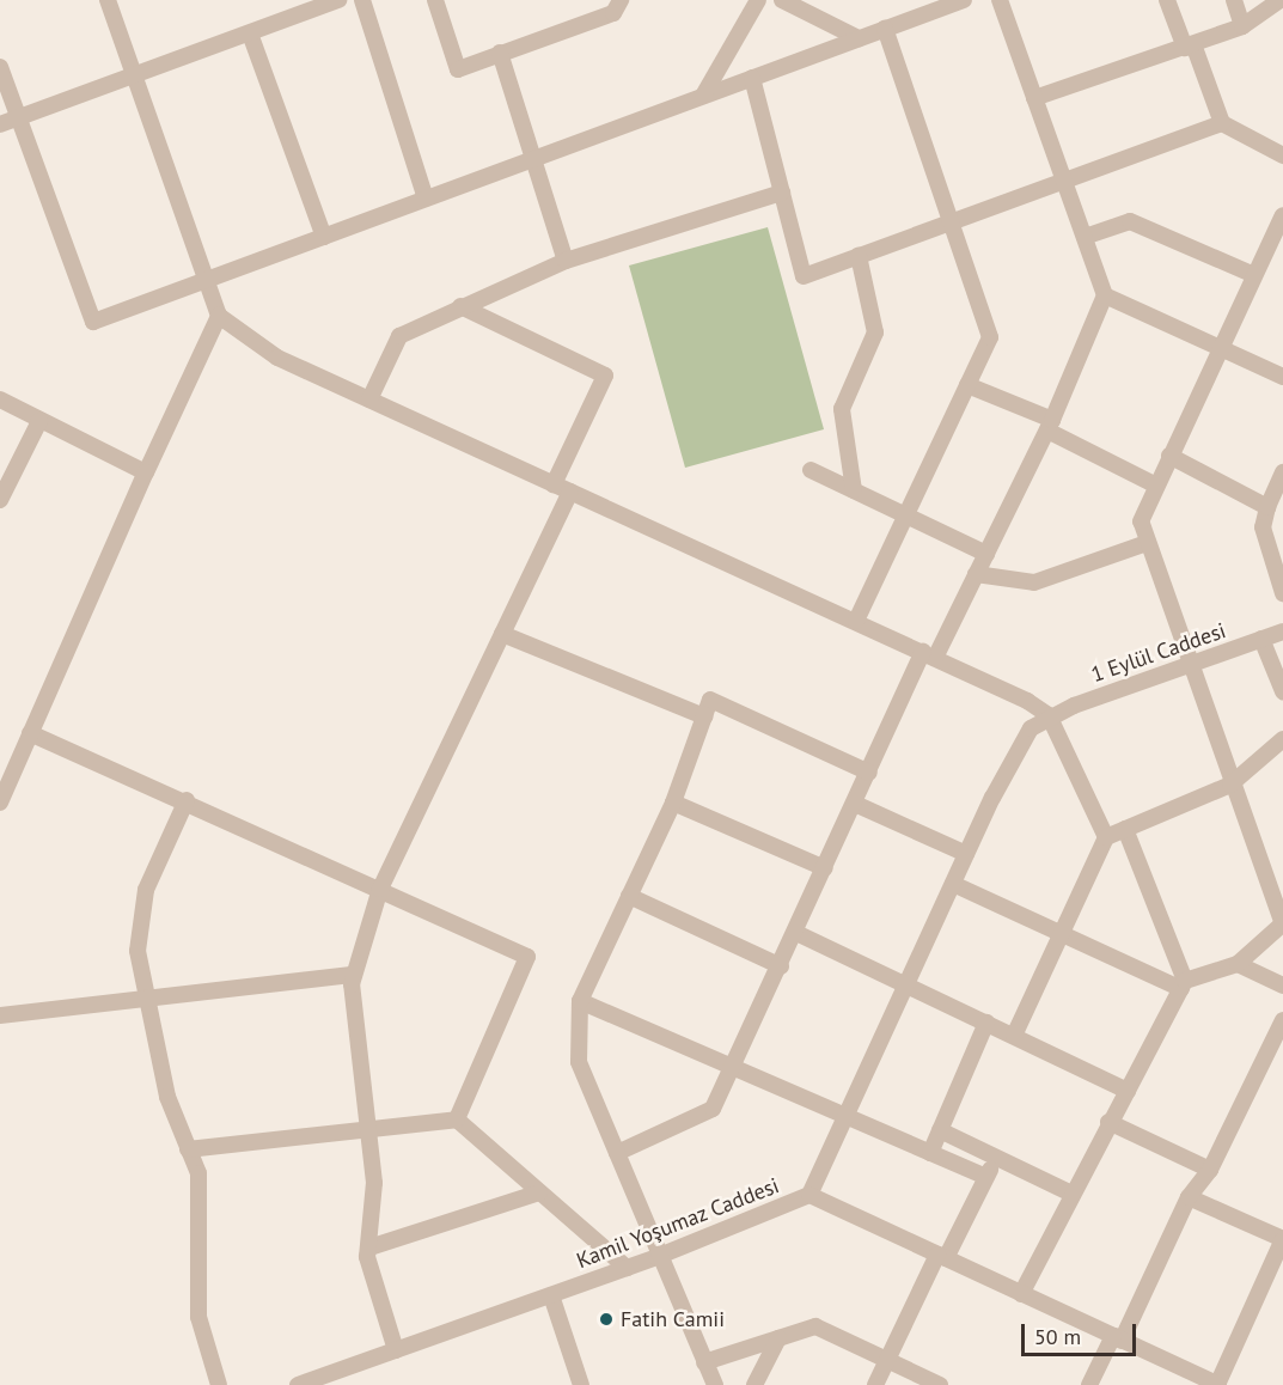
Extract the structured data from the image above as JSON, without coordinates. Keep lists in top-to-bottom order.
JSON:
{
  "streets": {
    "street": ["1 Eylül Caddesi", "Kamil Yoşumaz Caddesi"]
  },
  "places": ["Fatih Camii"],
  "scale_bar": "50 m"
}
